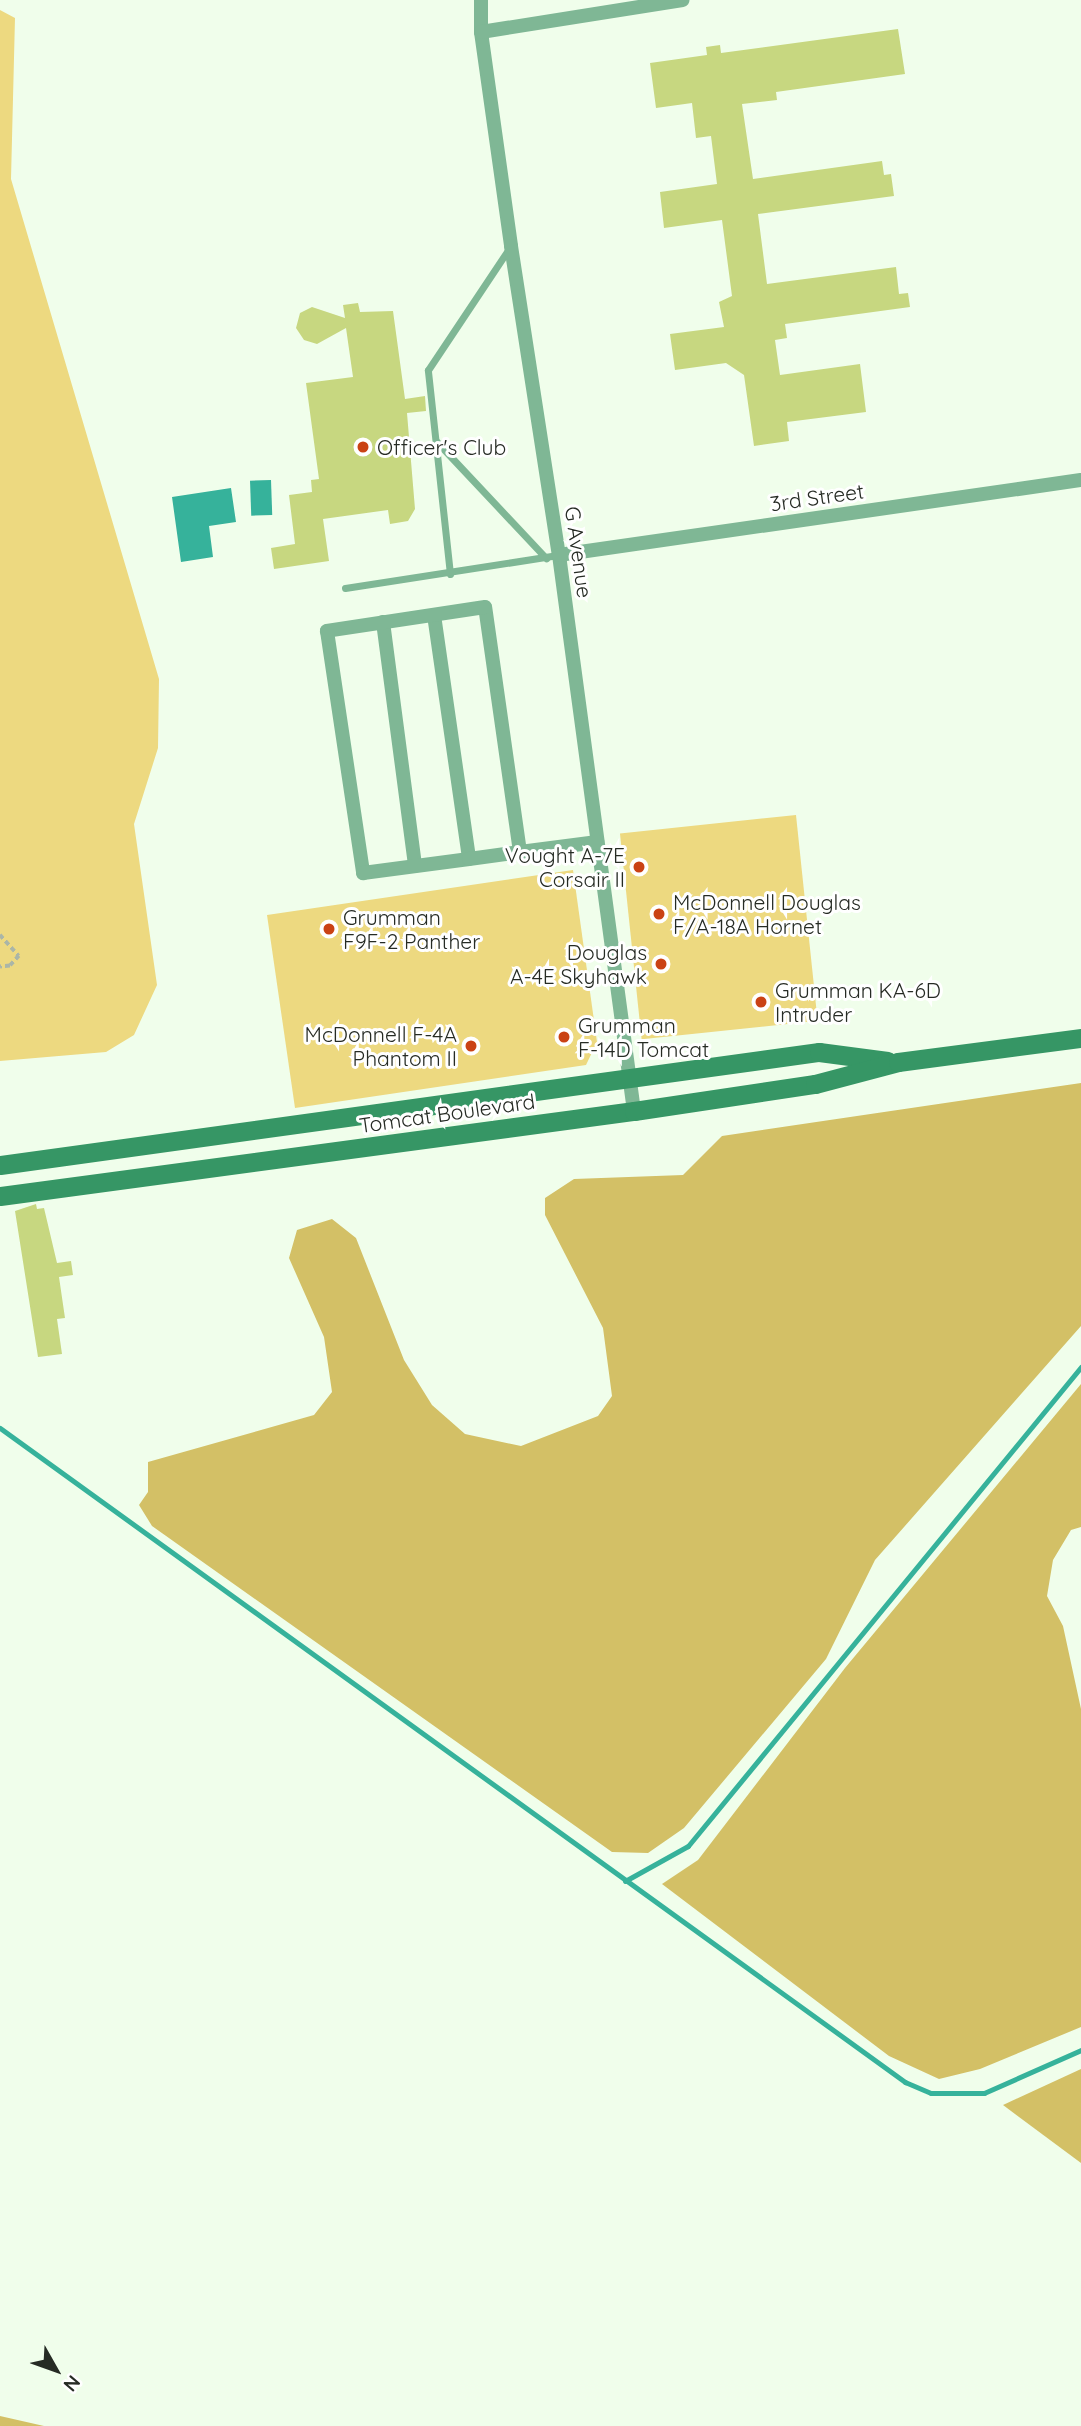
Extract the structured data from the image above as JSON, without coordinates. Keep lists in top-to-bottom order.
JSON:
{
  "streets": {
    "main road": ["Tomcat Boulevard"],
    "street": ["3rd Street", "G Avenue"]
  },
  "crossings": [
    ["3rd Street", "G Avenue"],
    ["G Avenue", "Tomcat Boulevard"]
  ],
  "places": [
    "Officer's Club",
    "Vought A-7E Corsair II",
    "McDonnell Douglas F/A-18A Hornet",
    "Grumman F9F-2 Panther",
    "Douglas A-4E Skyhawk",
    "Grumman KA-6D Intruder",
    "Grumman F-14D Tomcat",
    "McDonnell F-4A Phantom II"
  ],
  "north": "bottom right"
}
